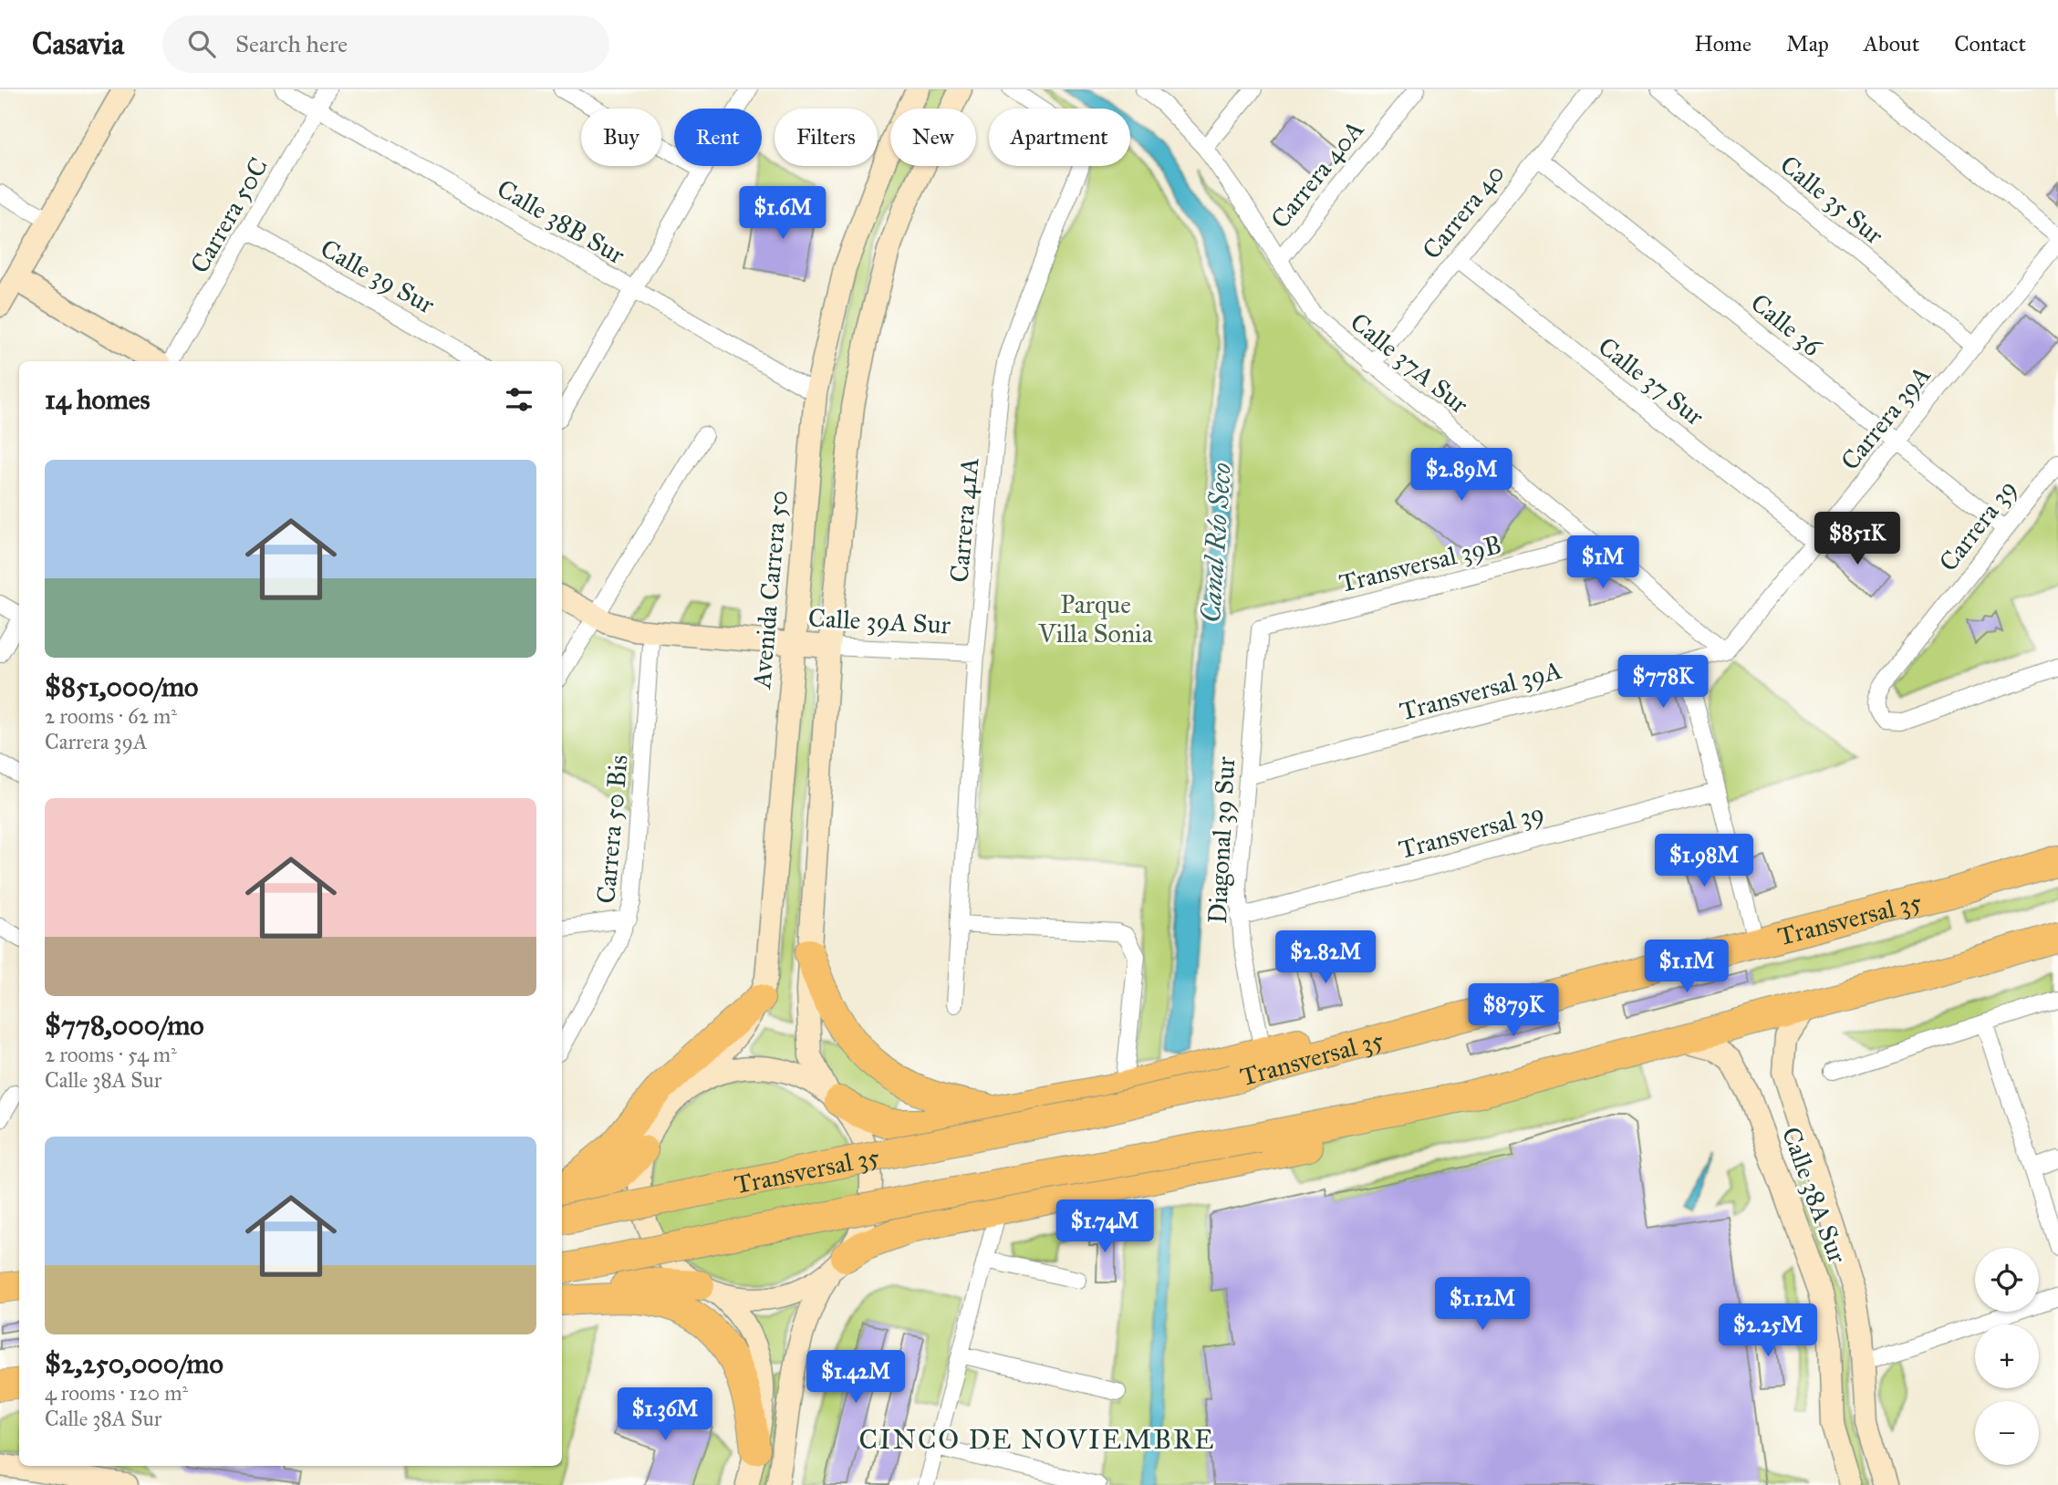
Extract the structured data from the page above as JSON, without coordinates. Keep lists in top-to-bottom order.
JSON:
{
  "streets": {
    "highway": ["Transversal 35"],
    "main road": ["Avenida Carrera 50", "Calle 39A Sur", "Calle 38A Sur"],
    "street": [
      "Carrera 40A",
      "Calle 35 Sur",
      "Carrera 40",
      "Carrera 50C",
      "Calle 38B Sur",
      "Calle 39 Sur",
      "Calle 36",
      "Calle 37A Sur",
      "Calle 37 Sur",
      "Carrera 39A",
      "Carrera 41A",
      "Carrera 39",
      "Transversal 39B",
      "Transversal 39A",
      "Carrera 50 Bis",
      "Transversal 39",
      "Diagonal 39 Sur"
    ]
  },
  "crossings": [
    ["Carrera 40A", "Calle 37A Sur"],
    ["Calle 35 Sur", "Carrera 39A"],
    ["Carrera 40", "Calle 36"],
    ["Carrera 40", "Calle 37A Sur"],
    ["Carrera 40", "Calle 37 Sur"],
    ["Carrera 50C", "Calle 38B Sur"],
    ["Carrera 50C", "Calle 39 Sur"],
    ["Calle 38B Sur", "Avenida Carrera 50"],
    ["Calle 36", "Carrera 39A"],
    ["Calle 36", "Carrera 39"],
    ["Calle 37A Sur", "Carrera 39A"],
    ["Calle 37A Sur", "Transversal 39B"],
    ["Calle 37A Sur", "Transversal 39A"],
    ["Calle 37 Sur", "Carrera 39A"],
    ["Carrera 39A", "Transversal 39A"],
    ["Carrera 41A", "Calle 39A Sur"],
    ["Transversal 39B", "Diagonal 39 Sur"],
    ["Avenida Carrera 50", "Calle 39A Sur"],
    ["Calle 39A Sur", "Carrera 50 Bis"],
    ["Transversal 39A", "Diagonal 39 Sur"],
    ["Transversal 39", "Diagonal 39 Sur"],
    ["Transversal 35", "Calle 38A Sur"]
  ],
  "districts": ["CINCO DE NOVIEMBRE"],
  "water": ["Canal Río Seco"],
  "parks": ["Parque Villa Sonia"],
  "page": {
    "header": "Casavia",
    "search": "Search here",
    "nav": [
      "Home",
      "Map",
      "About",
      "Contact"
    ],
    "chip": [
      "Buy",
      "Rent",
      "Filters",
      "New",
      "Apartment"
    ],
    "price": [
      "$1.6M",
      "$2.89M",
      "$851K",
      "$1M",
      "$778K",
      "$1.98M",
      "$2.82M",
      "$1.1M",
      "$879K",
      "$1.74M",
      "$1.12M",
      "$2.25M",
      "$1.42M",
      "$1.36M"
    ],
    "heading": "14 homes",
    "list": [
      {
        "name": "$851,000/mo",
        "note": "2 rooms · 62 m² · Carrera 39A"
      },
      {
        "name": "$778,000/mo",
        "note": "2 rooms · 54 m² · Calle 38A Sur"
      },
      {
        "name": "$2,250,000/mo",
        "note": "4 rooms · 120 m² · Calle 38A Sur"
      }
    ],
    "map_buttons": ["+", "−"]
  }
}
